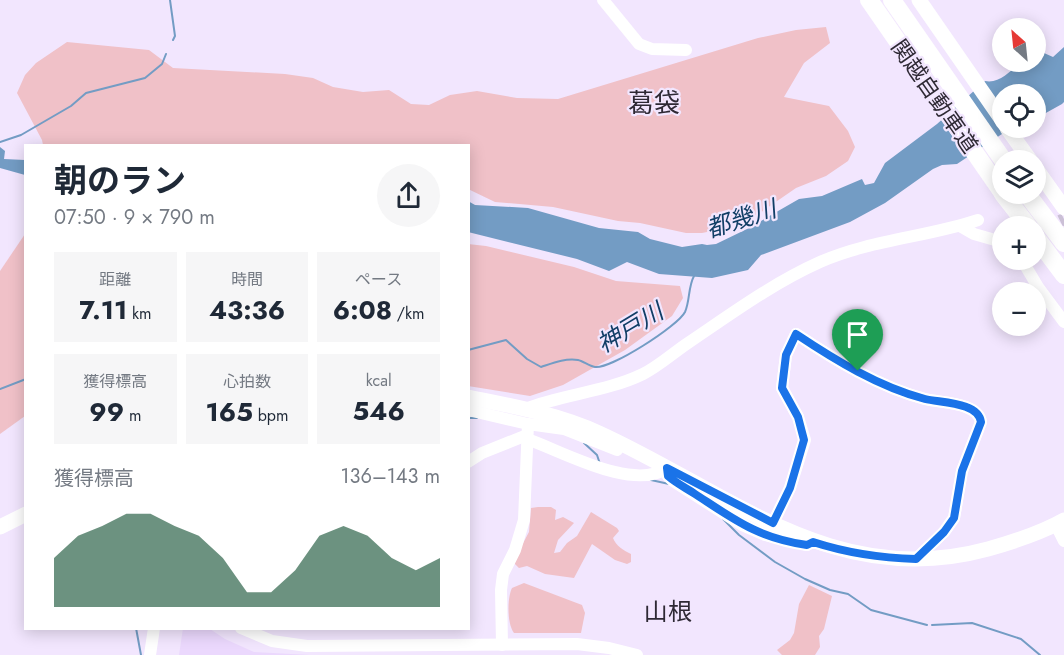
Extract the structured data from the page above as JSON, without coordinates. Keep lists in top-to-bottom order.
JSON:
{
  "streets": {
    "highway": ["関越自動車道"]
  },
  "districts": ["葛袋", "山根"],
  "water": ["都幾川", "神戸川"],
  "north": "top left",
  "page": {
    "map_buttons": ["+", "−"],
    "heading": ["朝のラン", "07:50 · 9 × 790 m"],
    "stats": [
      ["距離", "7.11 km"],
      ["時間", "43:36"],
      ["ペース", "6:08 /km"],
      ["獲得標高", "99 m"],
      ["心拍数", "165 bpm"],
      ["kcal", "546"]
    ],
    "chart": ["獲得標高", "136–143 m"]
  }
}
